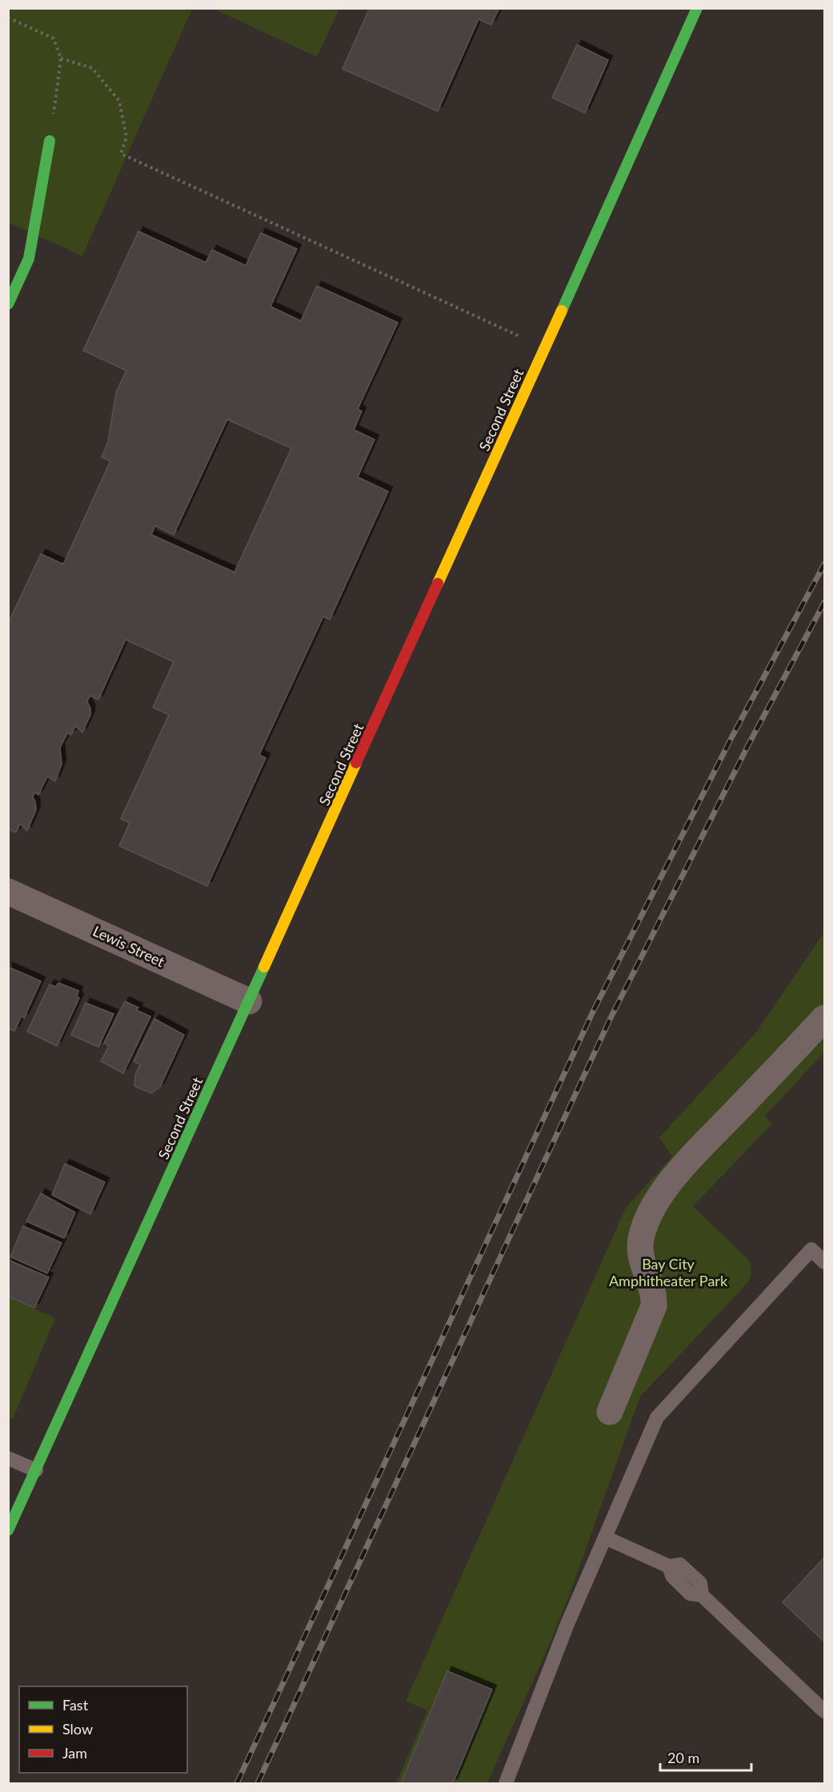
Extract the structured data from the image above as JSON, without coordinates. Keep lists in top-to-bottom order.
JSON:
{
  "streets": {
    "street": ["Second Street", "Lewis Street"]
  },
  "crossings": [
    ["Second Street", "Lewis Street"]
  ],
  "parks": ["Bay City Amphitheater Park"],
  "legend": ["Fast", "Slow", "Jam"],
  "scale_bar": "20 m"
}
